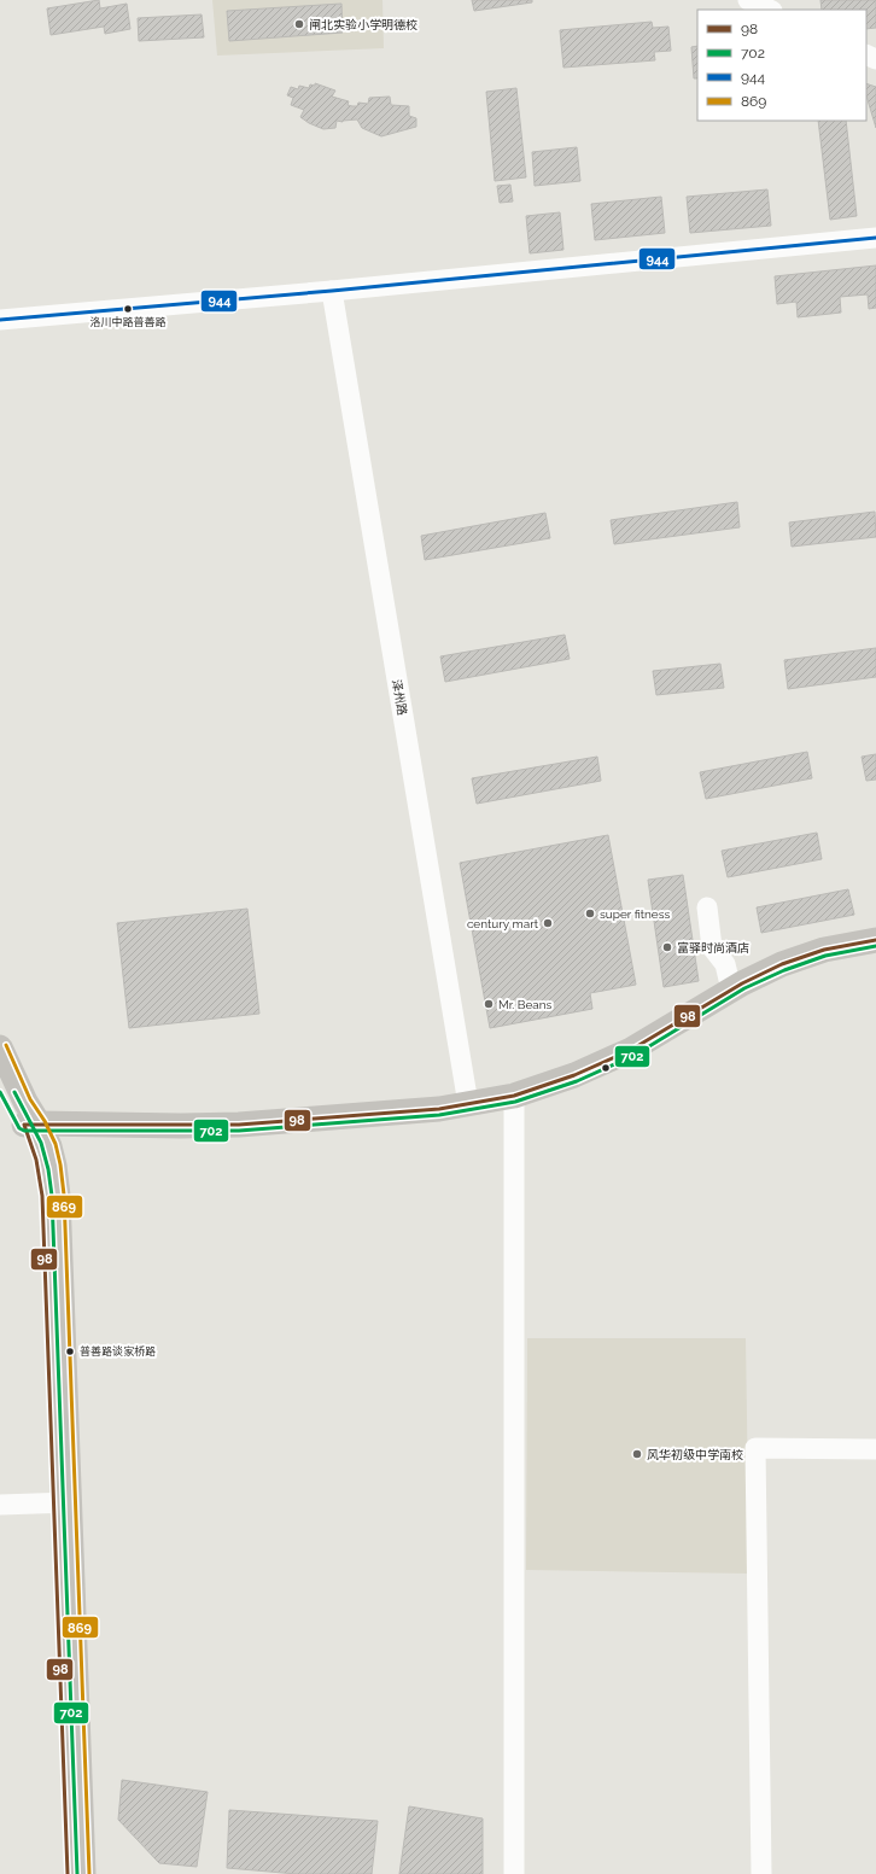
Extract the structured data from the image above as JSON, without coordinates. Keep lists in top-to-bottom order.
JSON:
{
  "streets": {
    "street": ["泽州路"]
  },
  "places": [
    "闸北实验小学明德校",
    "洛川中路普善路",
    "super fitness",
    "century mart",
    "富驿时尚酒店",
    "Mr. Beans",
    "普善路谈家桥路",
    "风华初级中学南校"
  ],
  "lines": [
    "transit line 944",
    "transit line 98",
    "transit line 702",
    "transit line 869"
  ],
  "legend": [
    "98",
    "702",
    "944",
    "869"
  ]
}
